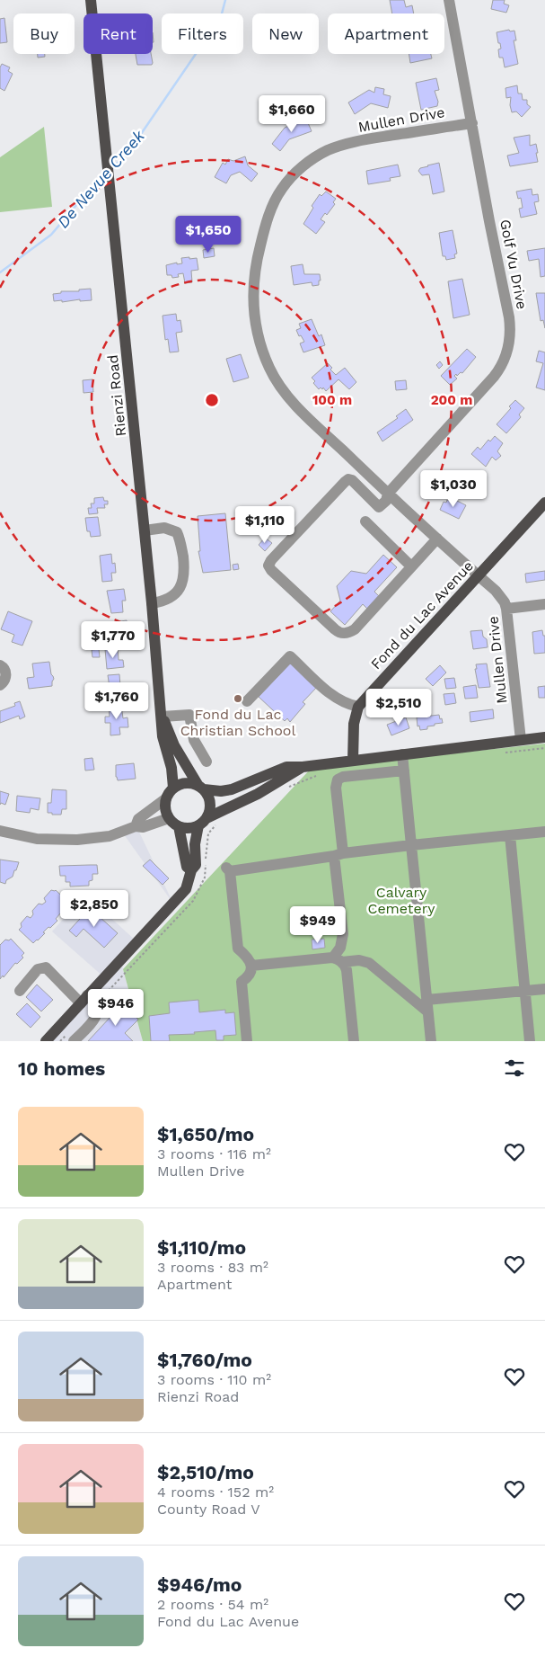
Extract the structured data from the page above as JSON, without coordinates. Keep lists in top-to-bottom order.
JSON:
{
  "streets": {
    "main road": ["Rienzi Road", "Fond du Lac Avenue"],
    "street": ["Mullen Drive", "Golf Vu Drive"]
  },
  "crossings": [
    ["Mullen Drive", "Golf Vu Drive"],
    ["Mullen Drive", "Fond du Lac Avenue"]
  ],
  "water": ["De Nevue Creek"],
  "parks": ["Calvary Cemetery"],
  "places": ["Fond du Lac Christian School"],
  "page": {
    "chip": [
      "Buy",
      "Rent",
      "Filters",
      "New",
      "Apartment"
    ],
    "price": [
      "$1,660",
      "$1,650",
      "$1,030",
      "$1,110",
      "$1,770",
      "$1,760",
      "$2,510",
      "$2,850",
      "$949",
      "$946"
    ],
    "heading": "10 homes",
    "list": [
      {
        "name": "$1,650/mo",
        "note": "3 rooms · 116 m² · Mullen Drive"
      },
      {
        "name": "$1,110/mo",
        "note": "3 rooms · 83 m² · Apartment"
      },
      {
        "name": "$1,760/mo",
        "note": "3 rooms · 110 m² · Rienzi Road"
      },
      {
        "name": "$2,510/mo",
        "note": "4 rooms · 152 m² · County Road V"
      },
      {
        "name": "$946/mo",
        "note": "2 rooms · 54 m² · Fond du Lac Avenue"
      }
    ]
  },
  "rings": ["100 m", "200 m"]
}
